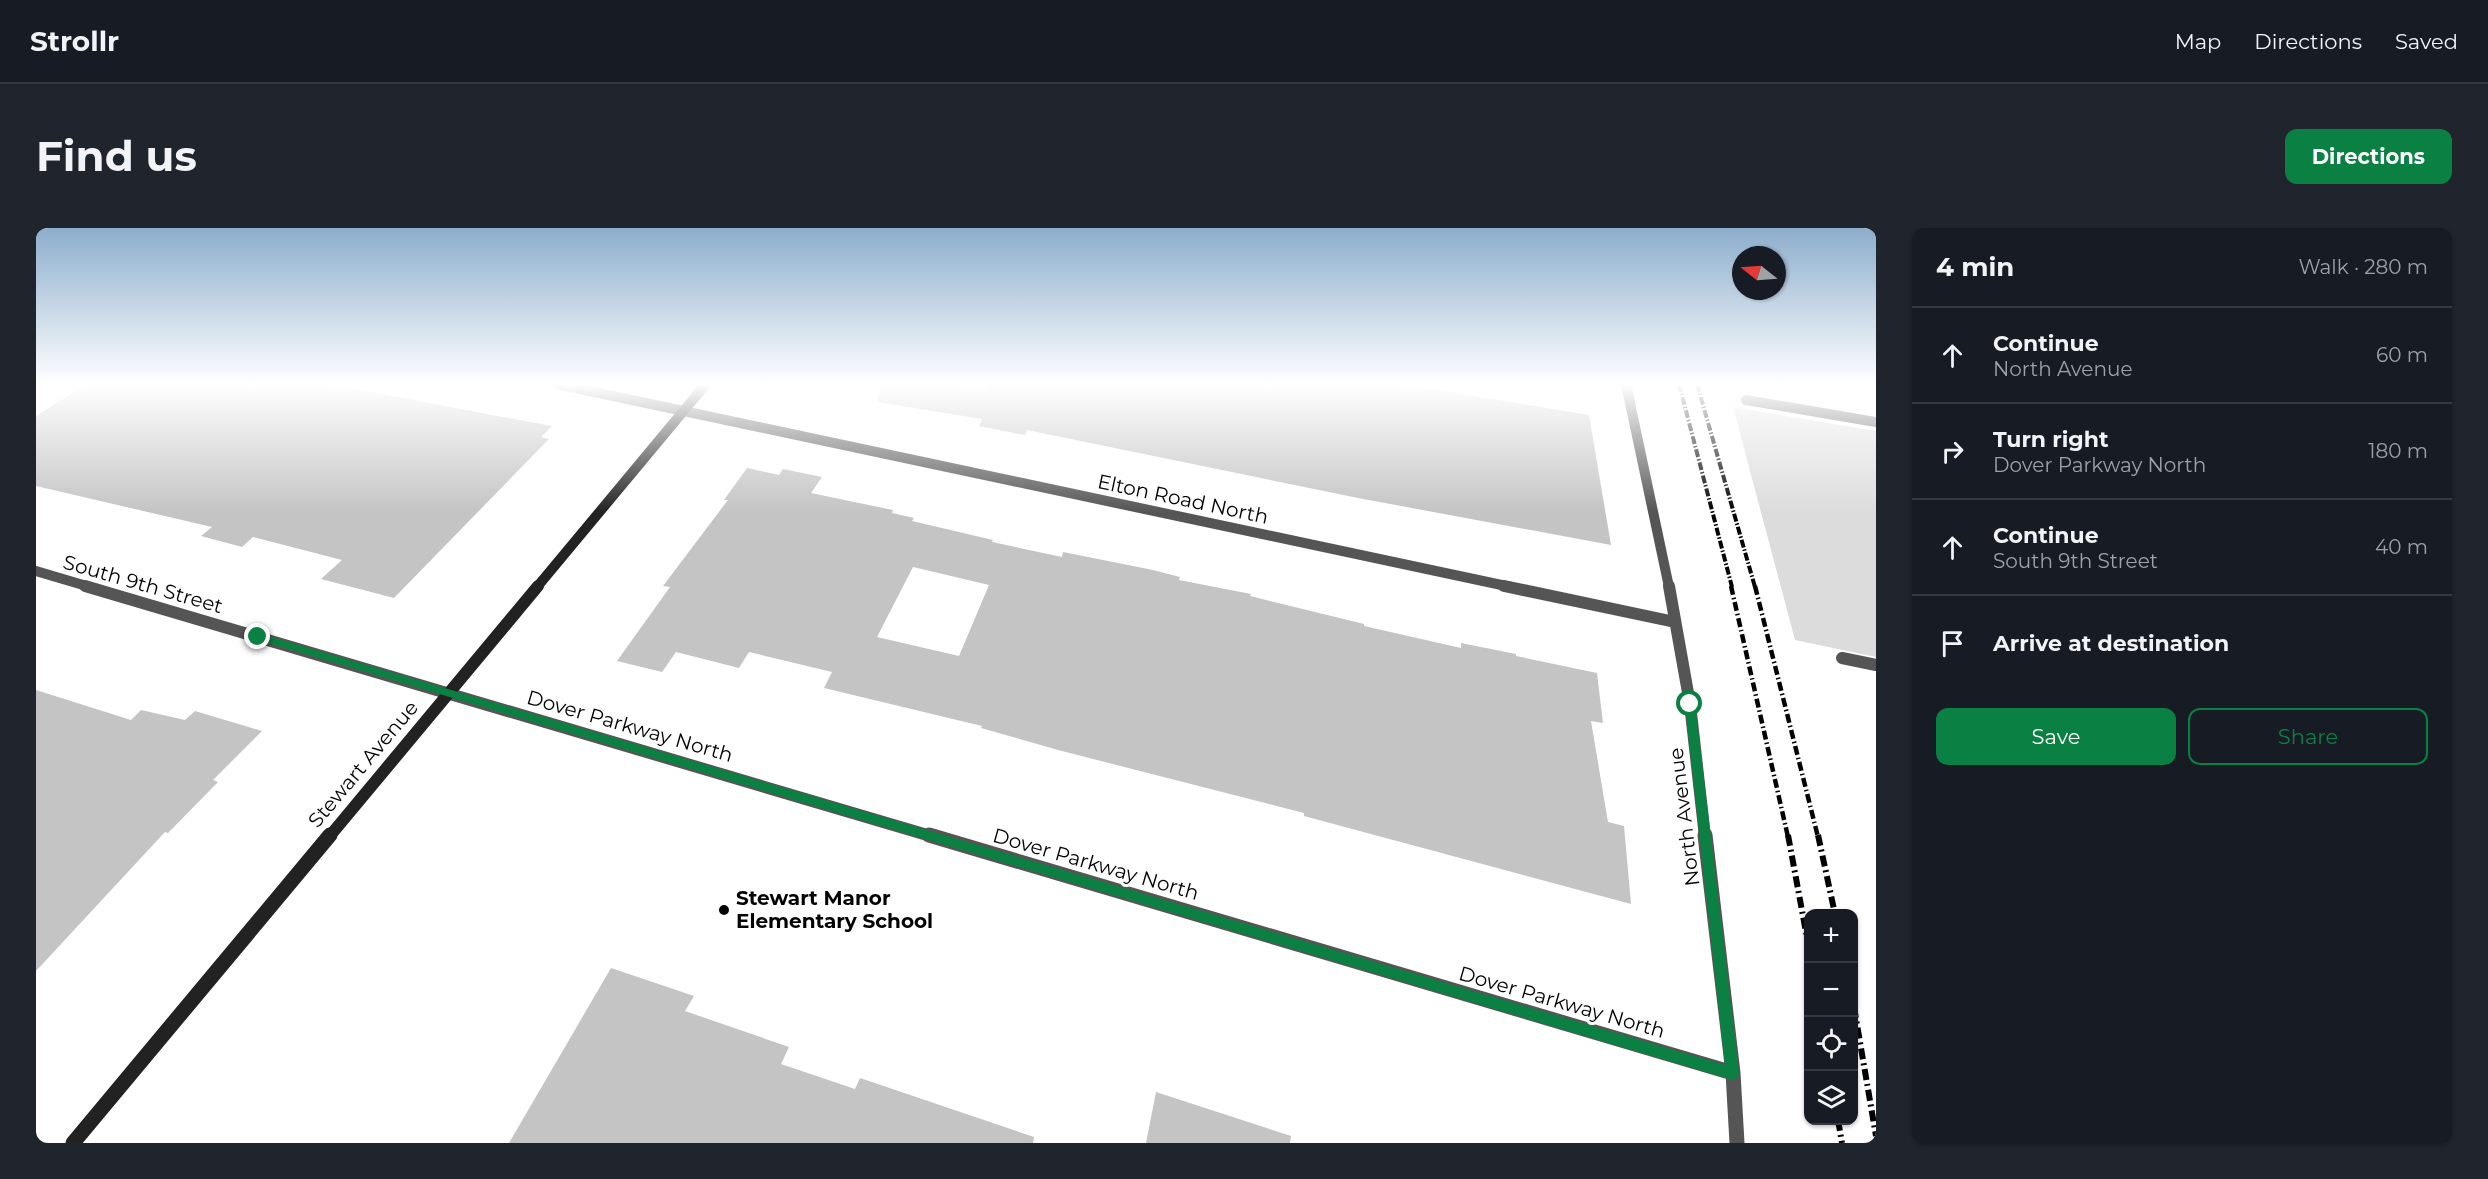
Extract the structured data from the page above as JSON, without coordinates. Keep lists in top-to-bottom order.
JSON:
{
  "streets": {
    "main road": ["Stewart Avenue"],
    "street": [
      "Elton Road North",
      "South 9th Street",
      "Dover Parkway North",
      "North Avenue"
    ]
  },
  "crossings": [
    ["Elton Road North", "North Avenue"],
    ["South 9th Street", "Dover Parkway North"],
    ["South 9th Street", "Stewart Avenue"],
    ["Dover Parkway North", "Stewart Avenue"],
    ["Dover Parkway North", "North Avenue"]
  ],
  "places": ["Stewart Manor Elementary School"],
  "north": "left",
  "page": {
    "header": "Strollr",
    "nav": ["Map", "Directions", "Saved"],
    "buttons": [
      "Directions",
      ["Save", "Share"]
    ],
    "title": "Find us",
    "heading": ["4 min", "Walk · 280 m"],
    "list": [
      ["Continue", "North Avenue", "60 m"],
      ["Turn right", "Dover Parkway North", "180 m"],
      ["Continue", "South 9th Street", "40 m"],
      "Arrive at destination"
    ],
    "map_buttons": ["+", "−"]
  }
}
